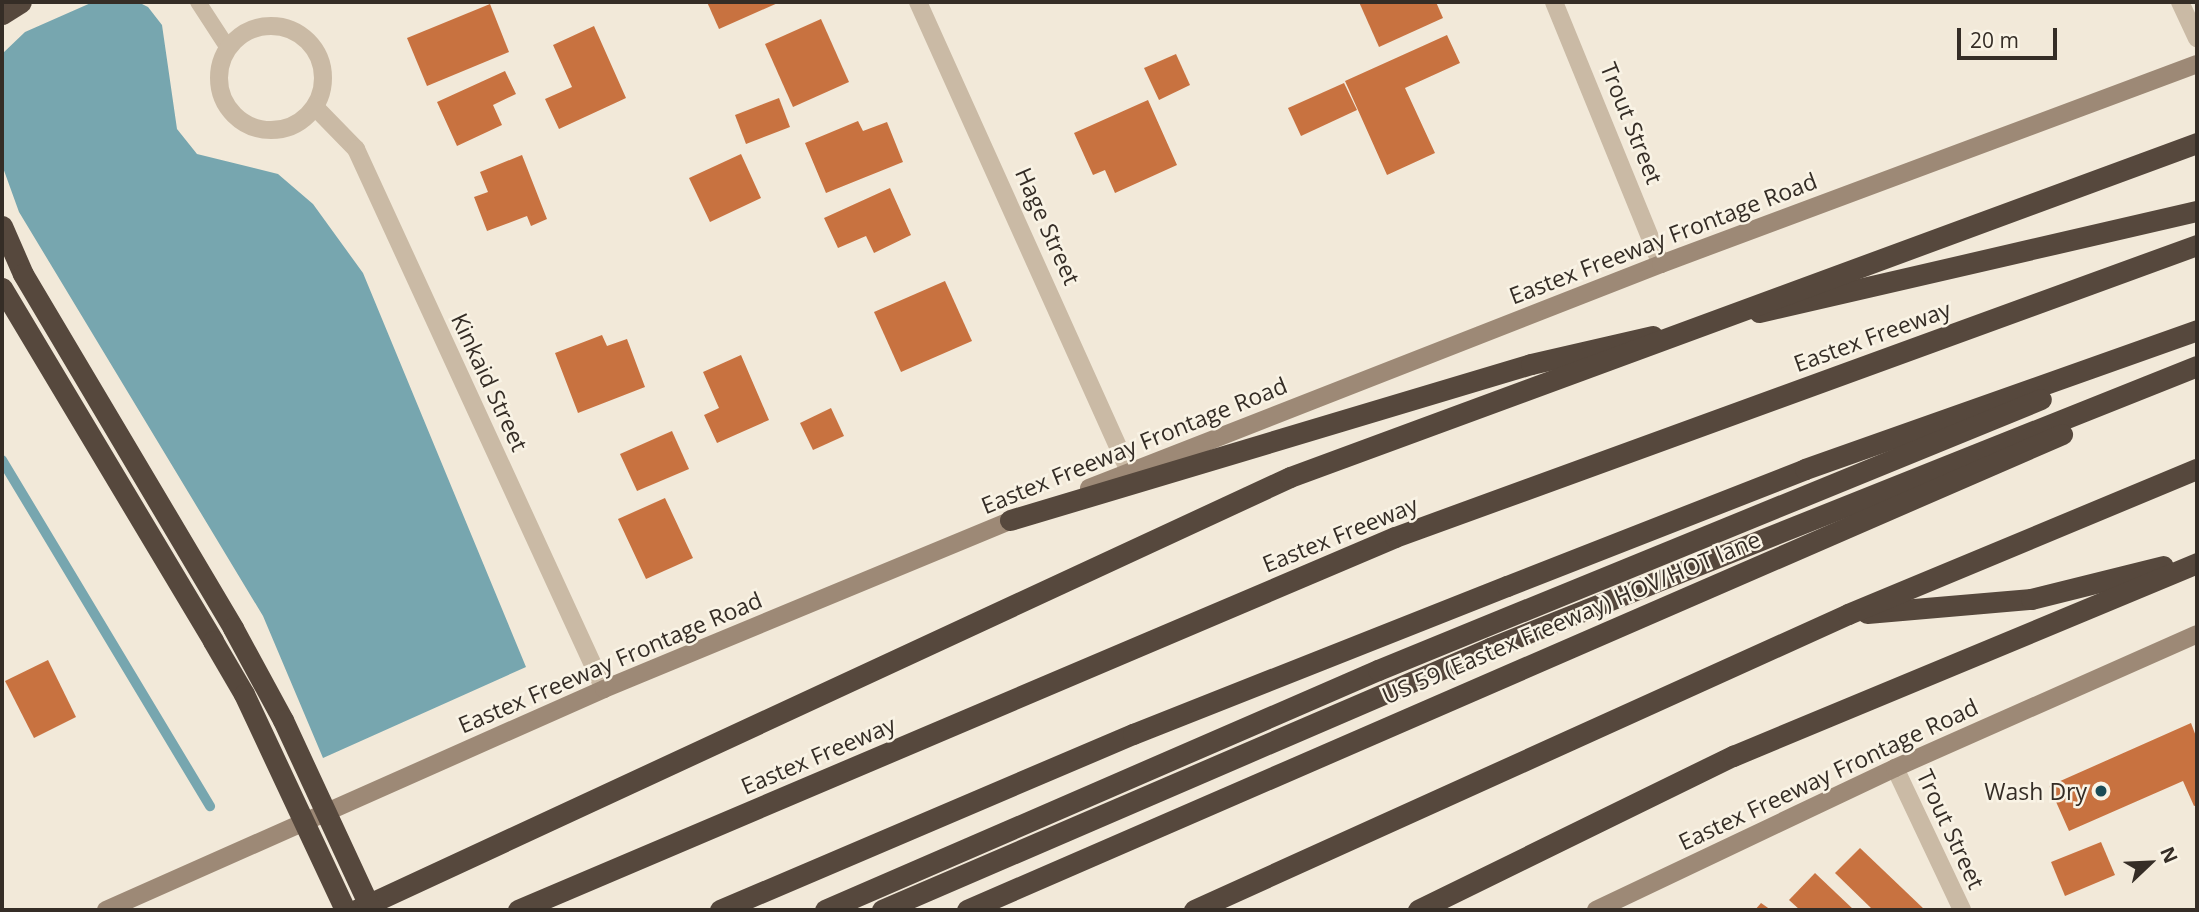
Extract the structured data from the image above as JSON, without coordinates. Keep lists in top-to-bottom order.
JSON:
{
  "streets": {
    "highway": ["Eastex Freeway", "US 59 (Eastex Freeway) HOV/HOT lane"],
    "main road": ["Eastex Freeway Frontage Road"],
    "street": ["Trout Street", "Hage Street", "Kinkaid Street"]
  },
  "crossings": [
    ["Trout Street", "Eastex Freeway Frontage Road"],
    ["Hage Street", "Eastex Freeway Frontage Road"],
    ["Eastex Freeway Frontage Road", "Kinkaid Street"]
  ],
  "places": ["Wash Dry"],
  "scale_bar": "20 m",
  "north": "top right"
}
